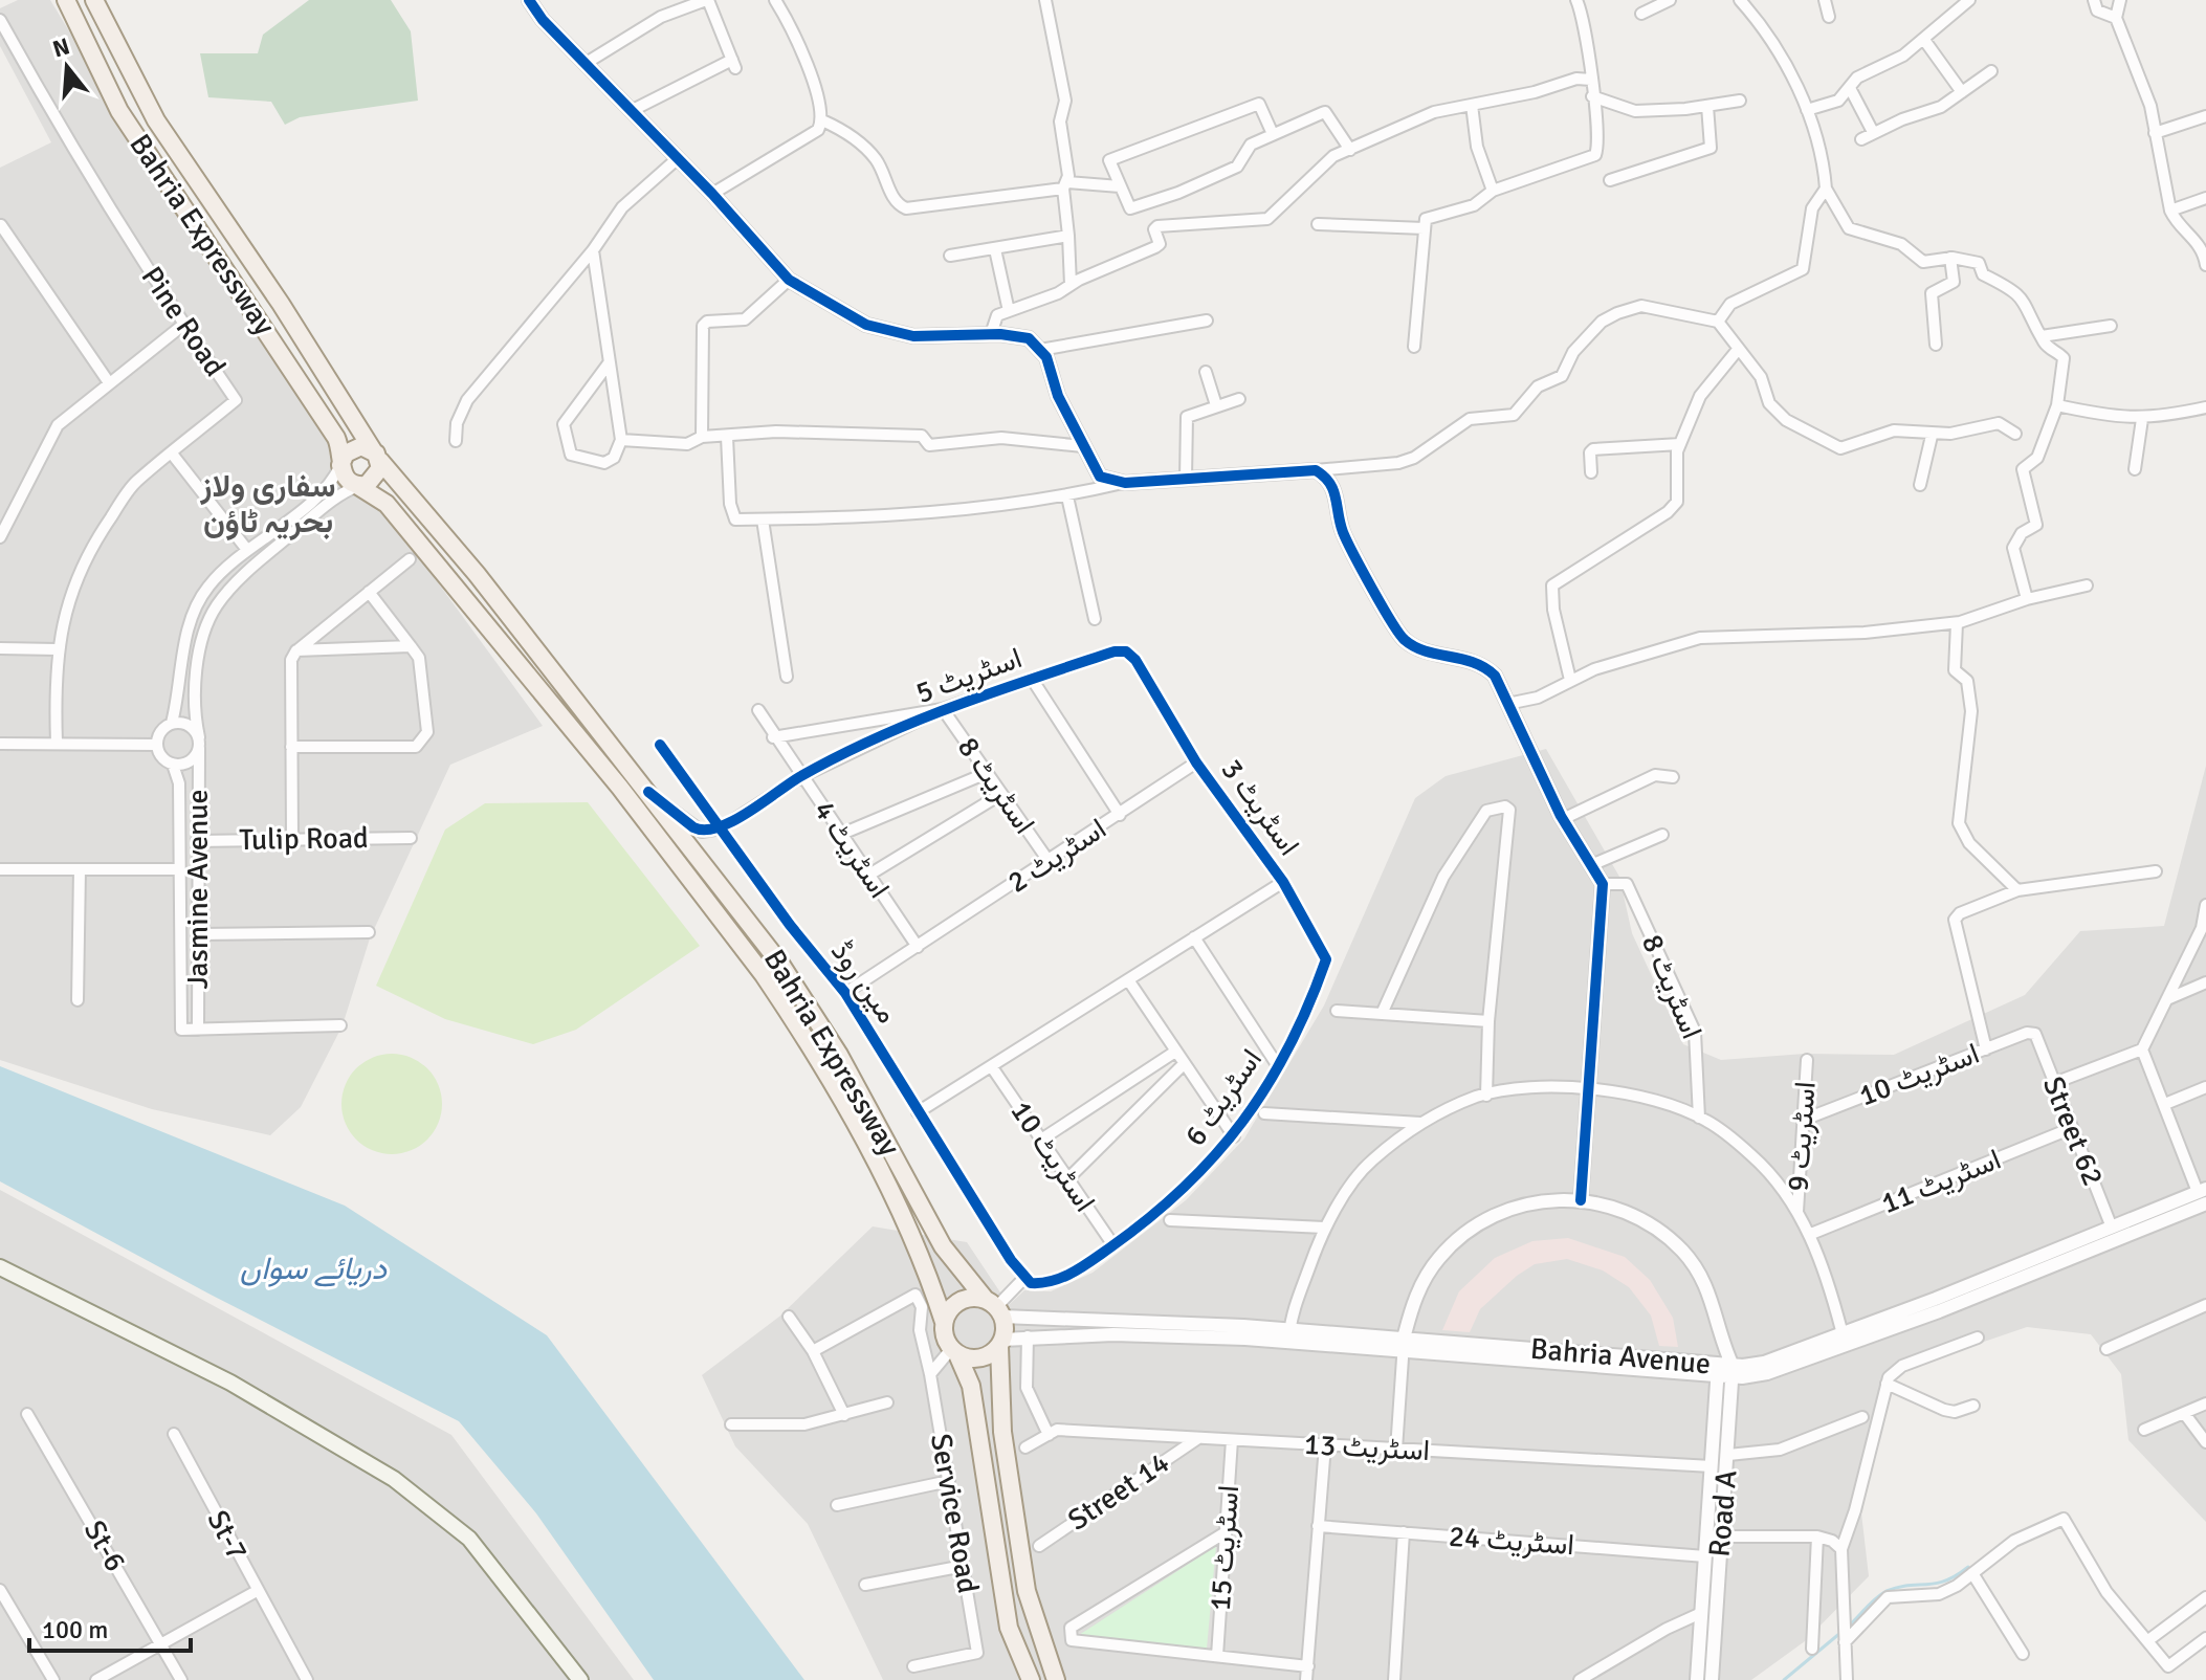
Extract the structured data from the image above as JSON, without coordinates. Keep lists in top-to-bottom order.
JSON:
{
  "streets": {
    "main road": ["Bahria Expressway"],
    "street": [
      "Pine Road",
      "اسٹریٹ 5",
      "اسٹریٹ 8",
      "اسٹریٹ 3",
      "Tulip Road",
      "اسٹریٹ 4",
      "اسٹریٹ 2",
      "Jasmine Avenue",
      "مین روڈ",
      "اسٹریٹ 10",
      "اسٹریٹ 6",
      "Street 62",
      "اسٹریٹ 9",
      "اسٹریٹ 11",
      "Bahria Avenue",
      "اسٹریٹ 13",
      "Street 14",
      "Service Road",
      "Road A",
      "St-7",
      "اسٹریٹ 24",
      "St-6",
      "اسٹریٹ 15"
    ]
  },
  "crossings": [
    ["Bahria Expressway", "Jasmine Avenue"],
    ["Bahria Expressway", "Bahria Avenue"],
    ["اسٹریٹ 5", "اسٹریٹ 8"],
    ["اسٹریٹ 5", "اسٹریٹ 3"],
    ["اسٹریٹ 5", "اسٹریٹ 4"],
    ["اسٹریٹ 5", "اسٹریٹ 2"],
    ["اسٹریٹ 5", "مین روڈ"],
    ["اسٹریٹ 8", "اسٹریٹ 2"],
    ["اسٹریٹ 3", "اسٹریٹ 2"],
    ["اسٹریٹ 3", "مین روڈ"],
    ["اسٹریٹ 3", "اسٹریٹ 10"],
    ["اسٹریٹ 3", "اسٹریٹ 6"],
    ["Tulip Road", "Jasmine Avenue"],
    ["اسٹریٹ 4", "اسٹریٹ 2"],
    ["اسٹریٹ 2", "مین روڈ"],
    ["مین روڈ", "اسٹریٹ 6"],
    ["اسٹریٹ 10", "اسٹریٹ 6"],
    ["اسٹریٹ 10", "Street 62"],
    ["اسٹریٹ 10", "اسٹریٹ 9"],
    ["Street 62", "اسٹریٹ 11"],
    ["Street 62", "Bahria Avenue"],
    ["Bahria Avenue", "Road A"],
    ["اسٹریٹ 13", "Street 14"],
    ["اسٹریٹ 13", "Road A"],
    ["اسٹریٹ 13", "اسٹریٹ 15"],
    ["Road A", "اسٹریٹ 24"]
  ],
  "districts": ["سفاری ولاز بحریہ ٹاؤن"],
  "water": ["دریائے سواں"],
  "scale_bar": "100 m",
  "north": "top"
}
